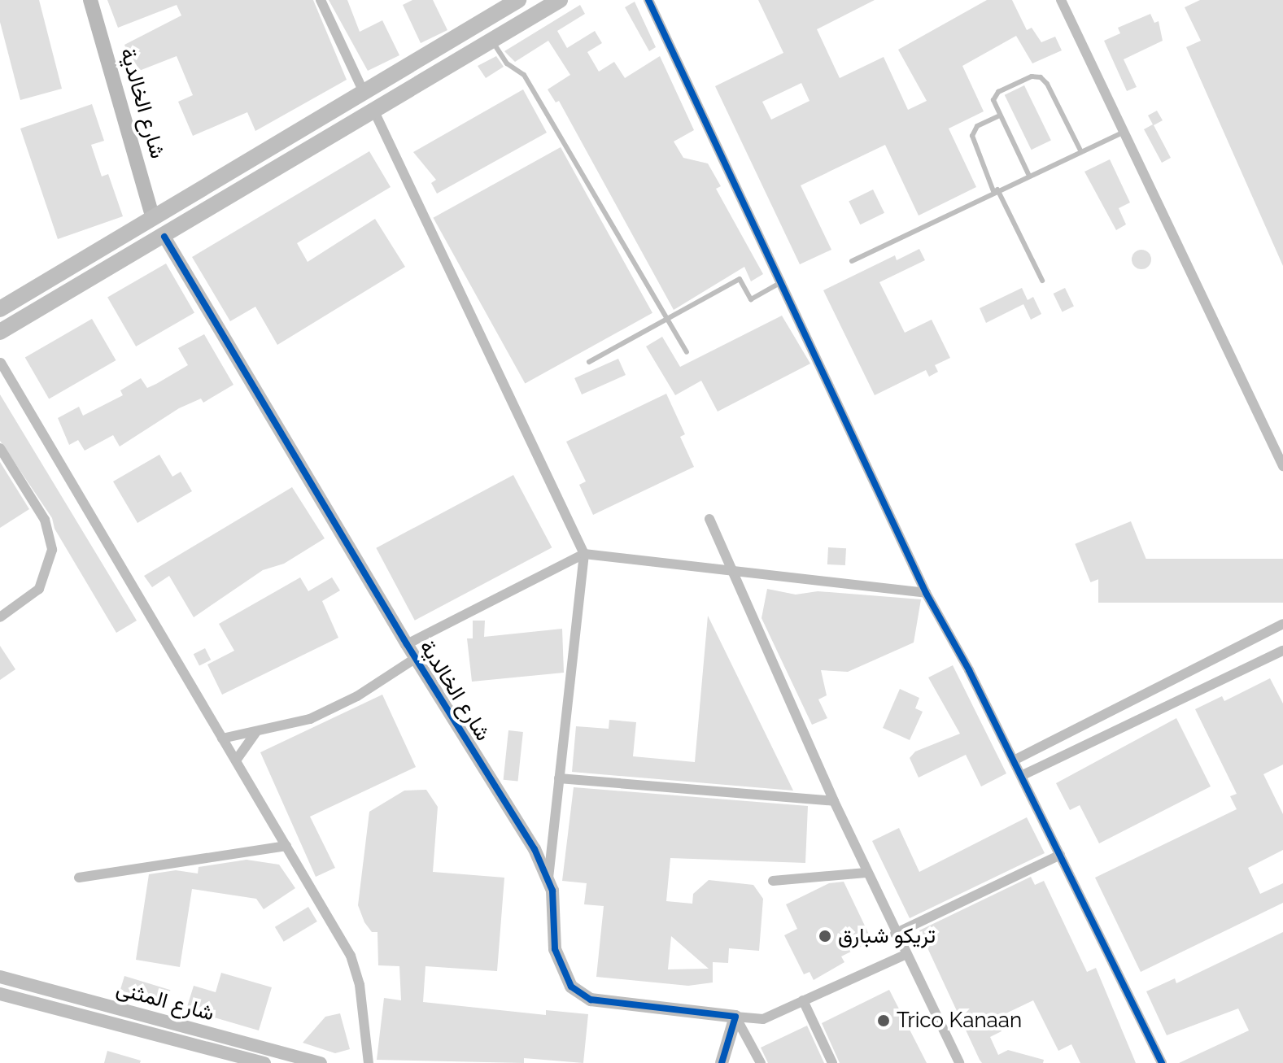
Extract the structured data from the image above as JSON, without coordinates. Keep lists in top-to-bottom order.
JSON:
{
  "streets": {
    "main road": ["شارع الخالدية"],
    "street": ["شارع المثنى"]
  },
  "places": ["تريكو شبارق", "Trico Kanaan"]
}
